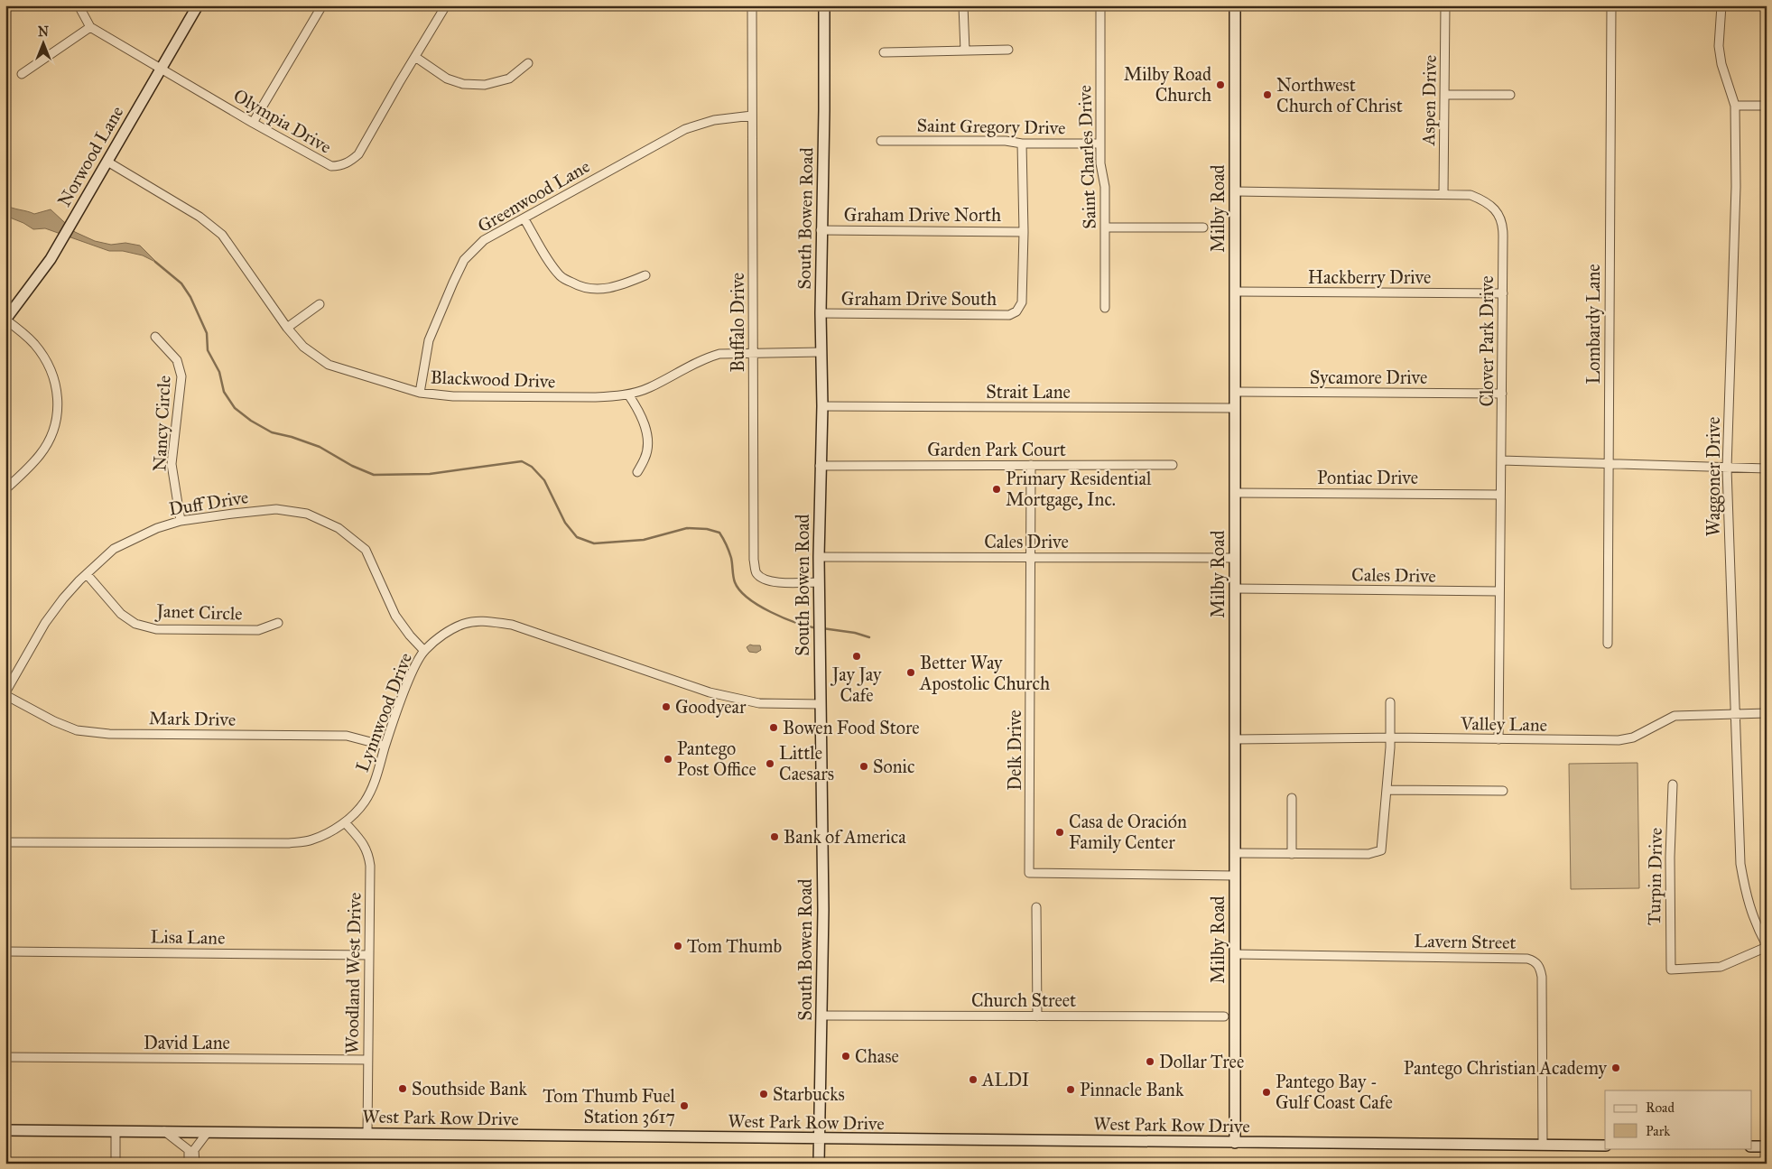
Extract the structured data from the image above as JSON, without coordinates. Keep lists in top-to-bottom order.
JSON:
{
  "streets": {
    "main road": [
      "Norwood Lane",
      "Milby Road",
      "South Bowen Road",
      "West Park Row Drive"
    ],
    "street": [
      "Aspen Drive",
      "Olympia Drive",
      "Saint Gregory Drive",
      "Saint Charles Drive",
      "Greenwood Lane",
      "Graham Drive North",
      "Hackberry Drive",
      "Graham Drive South",
      "Buffalo Drive",
      "Lombardy Lane",
      "Clover Park Drive",
      "Sycamore Drive",
      "Blackwood Drive",
      "Strait Lane",
      "Nancy Circle",
      "Garden Park Court",
      "Waggoner Drive",
      "Pontiac Drive",
      "Duff Drive",
      "Cales Drive",
      "Janet Circle",
      "Lynnwood Drive",
      "Mark Drive",
      "Valley Lane",
      "Delk Drive",
      "Turpin Drive",
      "Lisa Lane",
      "Lavern Street",
      "Woodland West Drive",
      "Church Street",
      "David Lane"
    ]
  },
  "crossings": [
    ["Aspen Drive", "Clover Park Drive"],
    ["Olympia Drive", "Norwood Lane"],
    ["Saint Gregory Drive", "Saint Charles Drive"],
    ["Norwood Lane", "Blackwood Drive"],
    ["Greenwood Lane", "Buffalo Drive"],
    ["Greenwood Lane", "Blackwood Drive"],
    ["Milby Road", "Hackberry Drive"],
    ["Milby Road", "Clover Park Drive"],
    ["Milby Road", "Sycamore Drive"],
    ["Milby Road", "Strait Lane"],
    ["Milby Road", "Pontiac Drive"],
    ["Milby Road", "Cales Drive"],
    ["Milby Road", "Valley Lane"],
    ["Milby Road", "Delk Drive"],
    ["Milby Road", "Lavern Street"],
    ["Milby Road", "West Park Row Drive"],
    ["Graham Drive North", "South Bowen Road"],
    ["Graham Drive North", "Graham Drive South"],
    ["South Bowen Road", "Graham Drive South"],
    ["South Bowen Road", "Buffalo Drive"],
    ["South Bowen Road", "Blackwood Drive"],
    ["South Bowen Road", "Strait Lane"],
    ["South Bowen Road", "Garden Park Court"],
    ["South Bowen Road", "Cales Drive"],
    ["South Bowen Road", "Lynnwood Drive"],
    ["South Bowen Road", "Church Street"],
    ["South Bowen Road", "West Park Row Drive"],
    ["Hackberry Drive", "Clover Park Drive"],
    ["Buffalo Drive", "Blackwood Drive"],
    ["Clover Park Drive", "Sycamore Drive"],
    ["Clover Park Drive", "Pontiac Drive"],
    ["Clover Park Drive", "Cales Drive"],
    ["Clover Park Drive", "Valley Lane"],
    ["Nancy Circle", "Duff Drive"],
    ["Garden Park Court", "Delk Drive"],
    ["Waggoner Drive", "Valley Lane"],
    ["Waggoner Drive", "Turpin Drive"],
    ["Duff Drive", "Janet Circle"],
    ["Duff Drive", "Lynnwood Drive"],
    ["Duff Drive", "Mark Drive"],
    ["Cales Drive", "Delk Drive"],
    ["Lynnwood Drive", "Mark Drive"],
    ["Lynnwood Drive", "Woodland West Drive"],
    ["Lisa Lane", "Woodland West Drive"],
    ["Lavern Street", "West Park Row Drive"],
    ["Woodland West Drive", "David Lane"],
    ["Woodland West Drive", "West Park Row Drive"]
  ],
  "places": [
    "Milby Road Church",
    "Northwest Church of Christ",
    "Primary Residential Mortgage, Inc.",
    "Jay Jay Cafe",
    "Better Way Apostolic Church",
    "Goodyear",
    "Bowen Food Store",
    "Pantego Post Office",
    "Little Caesars",
    "Sonic",
    "Casa de Oración Family Center",
    "Bank of America",
    "Tom Thumb",
    "Chase",
    "Dollar Tree",
    "Pantego Christian Academy",
    "ALDI",
    "Southside Bank",
    "Pinnacle Bank",
    "Pantego Bay - Gulf Coast Cafe",
    "Starbucks",
    "Tom Thumb Fuel Station 3617"
  ],
  "legend": ["Road", "Park"],
  "north": "top"
}
